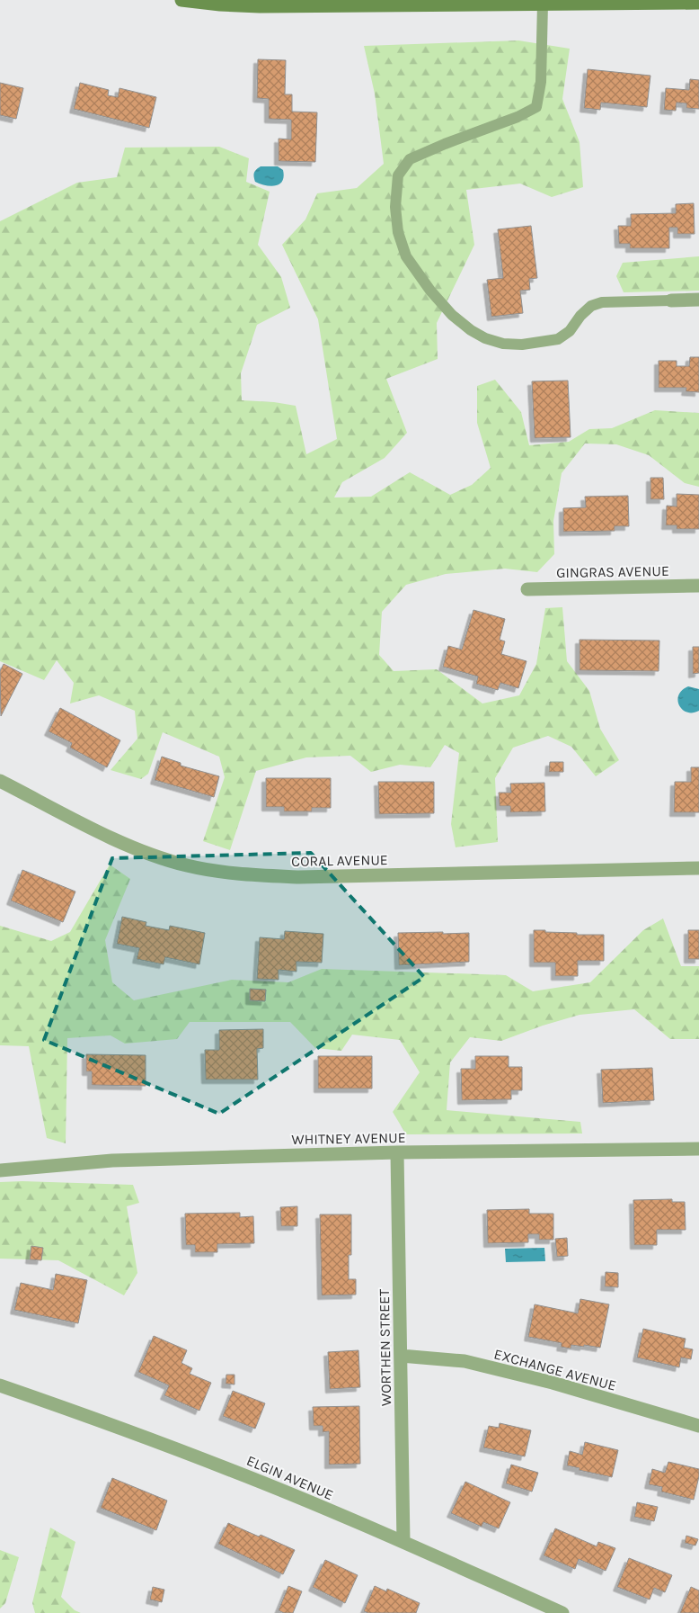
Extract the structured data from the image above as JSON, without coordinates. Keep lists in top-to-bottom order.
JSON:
{
  "streets": {
    "street": [
      "GINGRAS AVENUE",
      "CORAL AVENUE",
      "WHITNEY AVENUE",
      "WORTHEN STREET",
      "EXCHANGE AVENUE",
      "ELGIN AVENUE"
    ]
  },
  "crossings": [
    ["WHITNEY AVENUE", "WORTHEN STREET"],
    ["WORTHEN STREET", "EXCHANGE AVENUE"],
    ["WORTHEN STREET", "ELGIN AVENUE"]
  ]
}
